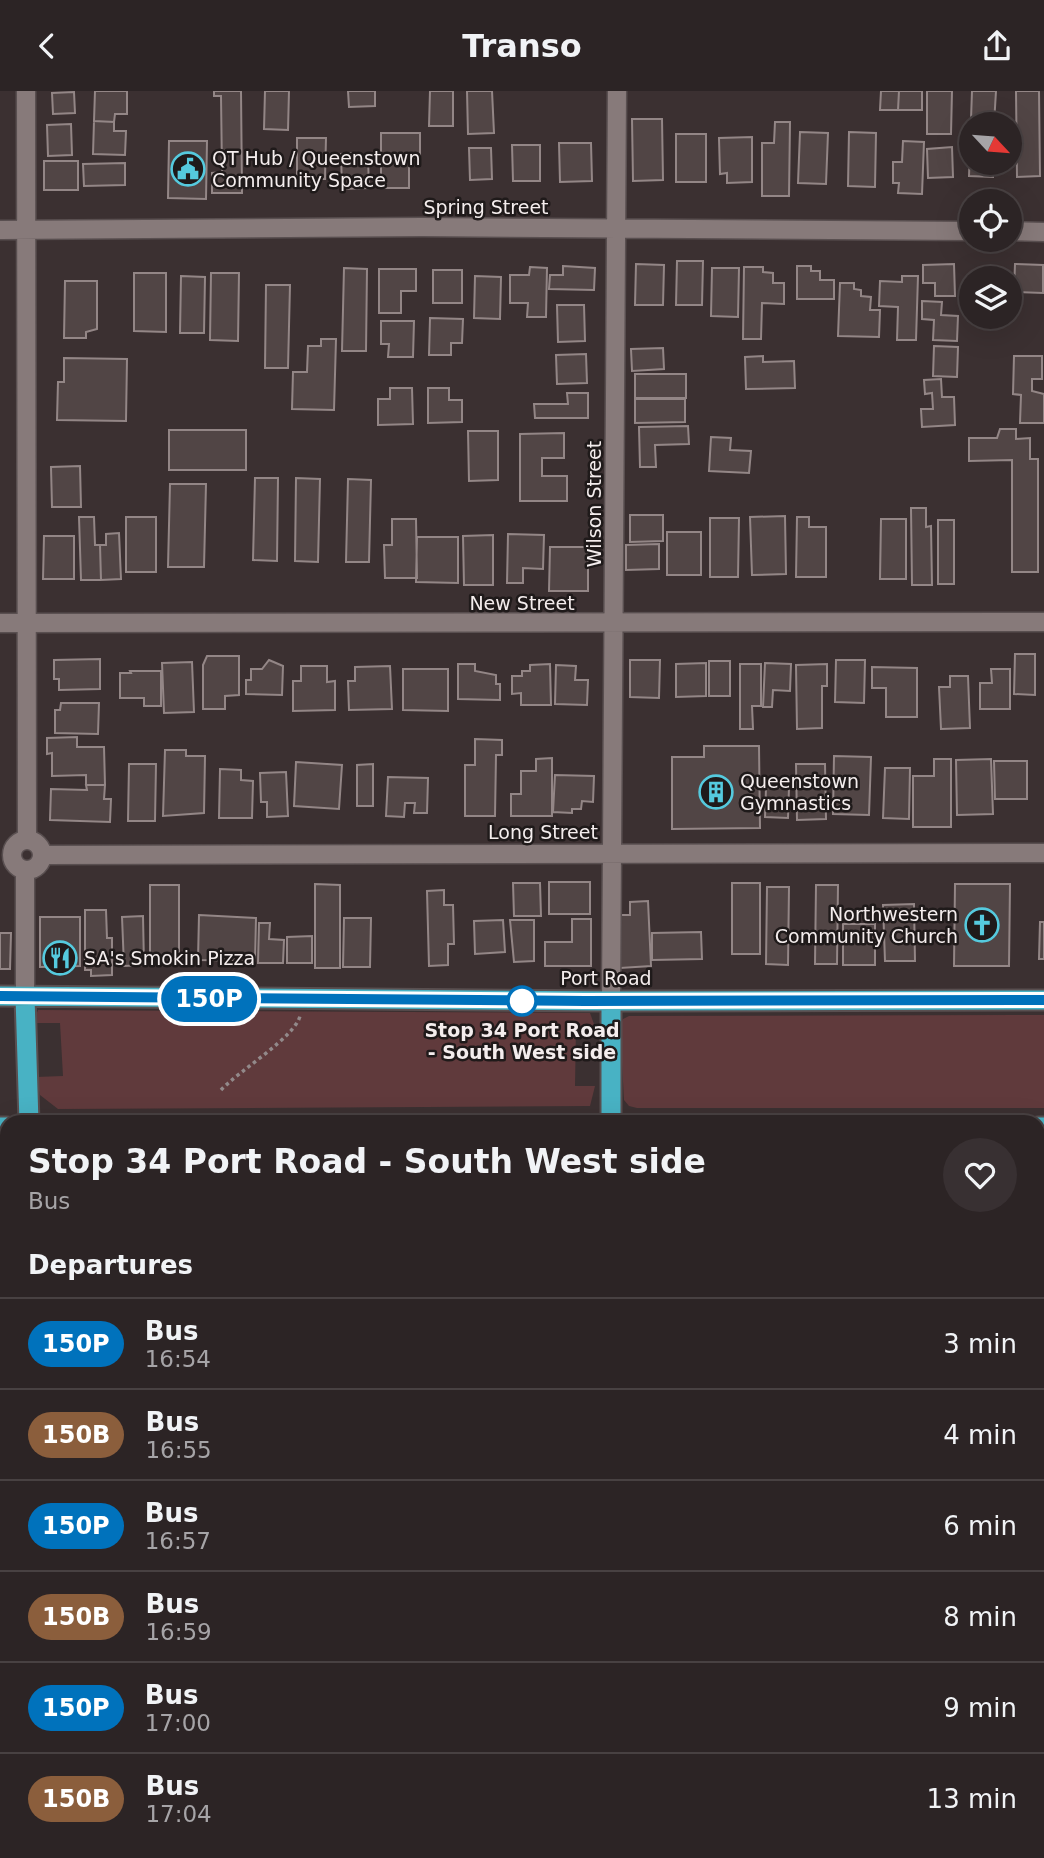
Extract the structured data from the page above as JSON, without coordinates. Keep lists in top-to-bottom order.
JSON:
{
  "streets": {
    "highway": ["Port Road"],
    "street": [
      "Spring Street",
      "Wilson Street",
      "New Street",
      "Long Street"
    ]
  },
  "crossings": [
    ["Spring Street", "Wilson Street"],
    ["Wilson Street", "New Street"],
    ["Wilson Street", "Long Street"],
    ["Wilson Street", "Port Road"]
  ],
  "places": {
    "public building": ["QT Hub / Queenstown Community Space"],
    "building": ["Queenstown Gymnastics"],
    "church": ["Northwestern Community Church"],
    "restaurant": ["SA's Smokin Pizza"],
    "other": ["Stop 34 Port Road - South West side"]
  },
  "lines": ["bus line 150P"],
  "north": "bottom right",
  "page": {
    "header": "Transo",
    "on_map": "150P",
    "heading": [
      ["Stop 34 Port Road - South West side", "Bus"],
      "Departures"
    ],
    "list": [
      {
        "mark": "150P",
        "name": "Bus",
        "note": "16:54",
        "value": "3 min"
      },
      {
        "mark": "150B",
        "name": "Bus",
        "note": "16:55",
        "value": "4 min"
      },
      {
        "mark": "150P",
        "name": "Bus",
        "note": "16:57",
        "value": "6 min"
      },
      {
        "mark": "150B",
        "name": "Bus",
        "note": "16:59",
        "value": "8 min"
      },
      {
        "mark": "150P",
        "name": "Bus",
        "note": "17:00",
        "value": "9 min"
      },
      {
        "mark": "150B",
        "name": "Bus",
        "note": "17:04",
        "value": "13 min"
      }
    ]
  }
}
